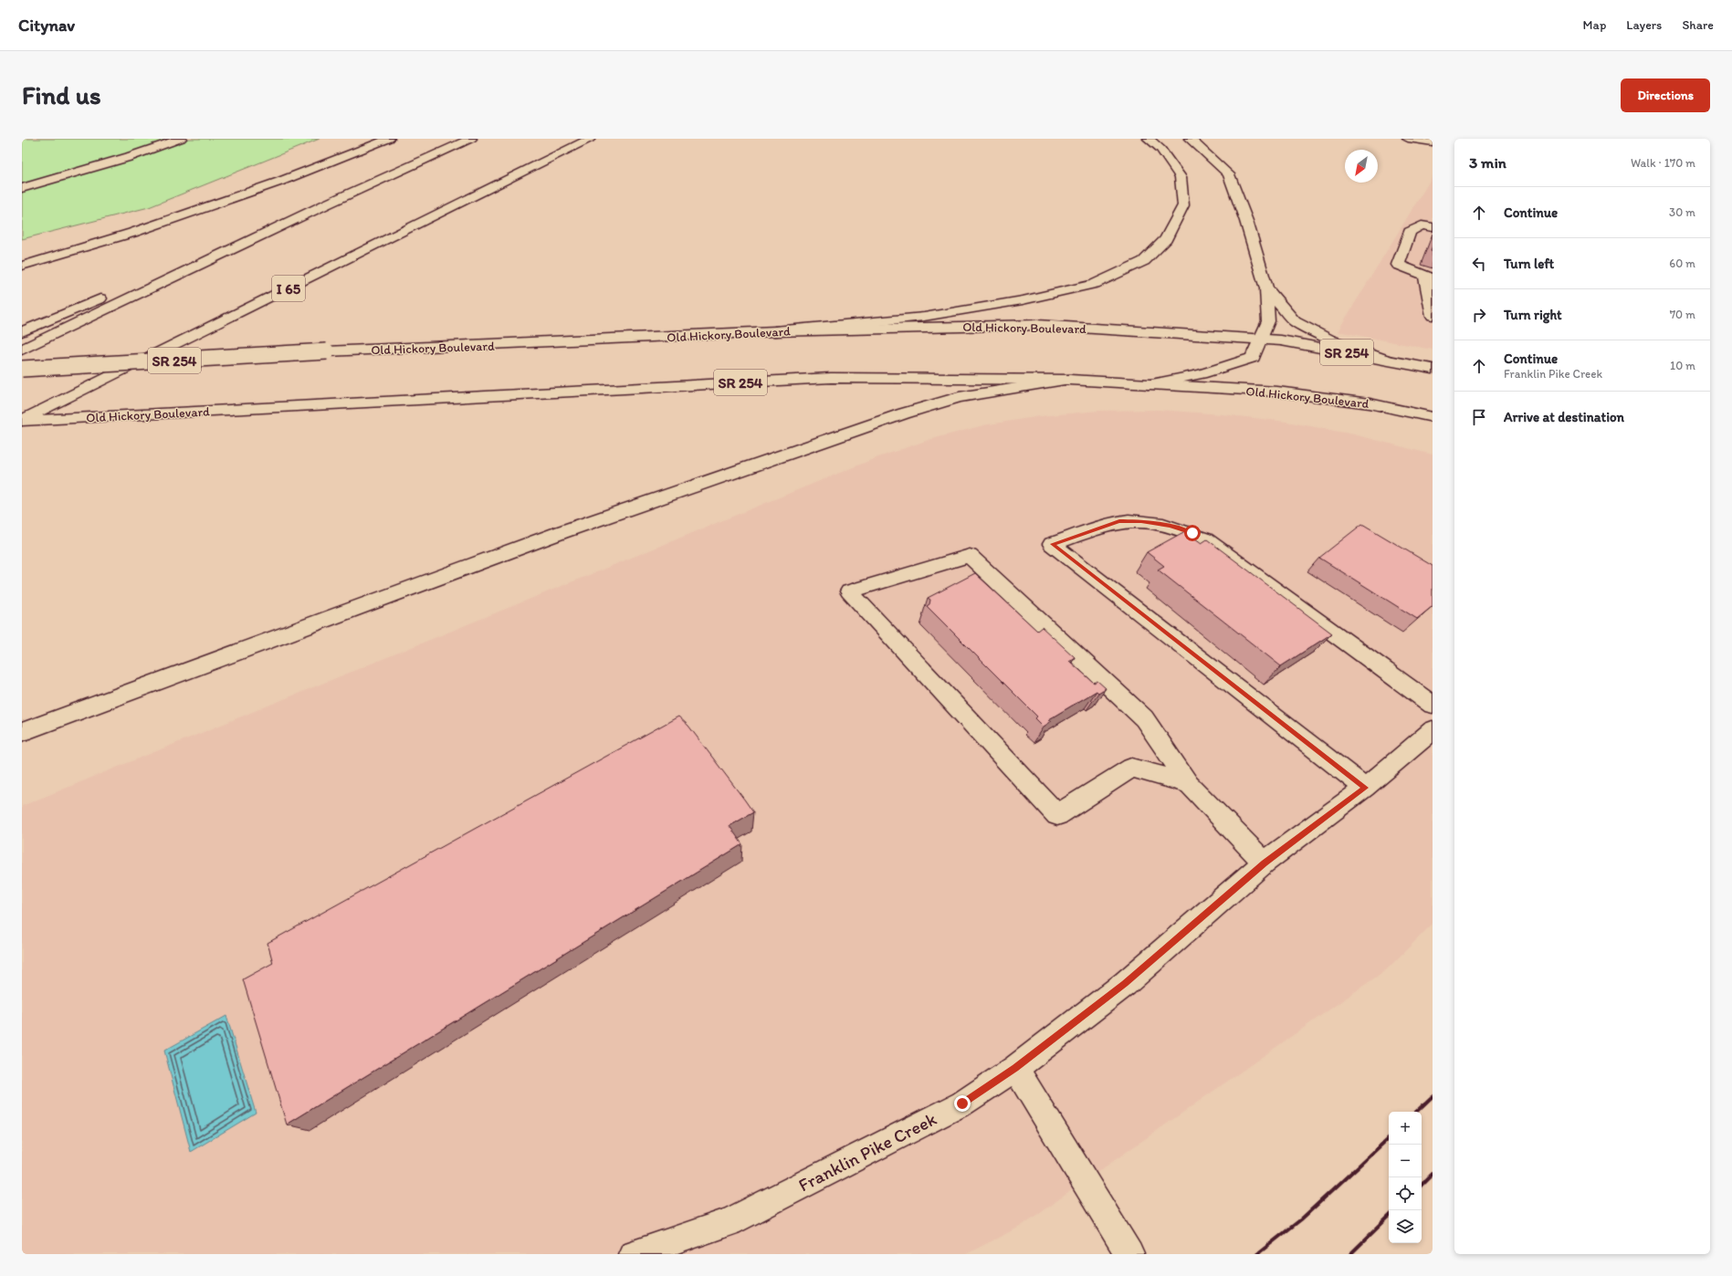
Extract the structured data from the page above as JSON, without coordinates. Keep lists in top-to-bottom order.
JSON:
{
  "streets": {
    "main road": [
      "I 65",
      "Old Hickory Boulevard",
      "SR 254",
      "Franklin Pike Creek"
    ]
  },
  "crossings": [
    ["I 65", "Old Hickory Boulevard"]
  ],
  "north": "bottom left",
  "page": {
    "header": "Citynav",
    "nav": ["Map", "Layers", "Share"],
    "buttons": "Directions",
    "title": "Find us",
    "heading": ["3 min", "Walk · 170 m"],
    "list": [
      ["Continue", "30 m"],
      ["Turn left", "60 m"],
      ["Turn right", "70 m"],
      ["Continue", "Franklin Pike Creek", "10 m"],
      "Arrive at destination"
    ],
    "map_buttons": ["+", "−"]
  }
}
